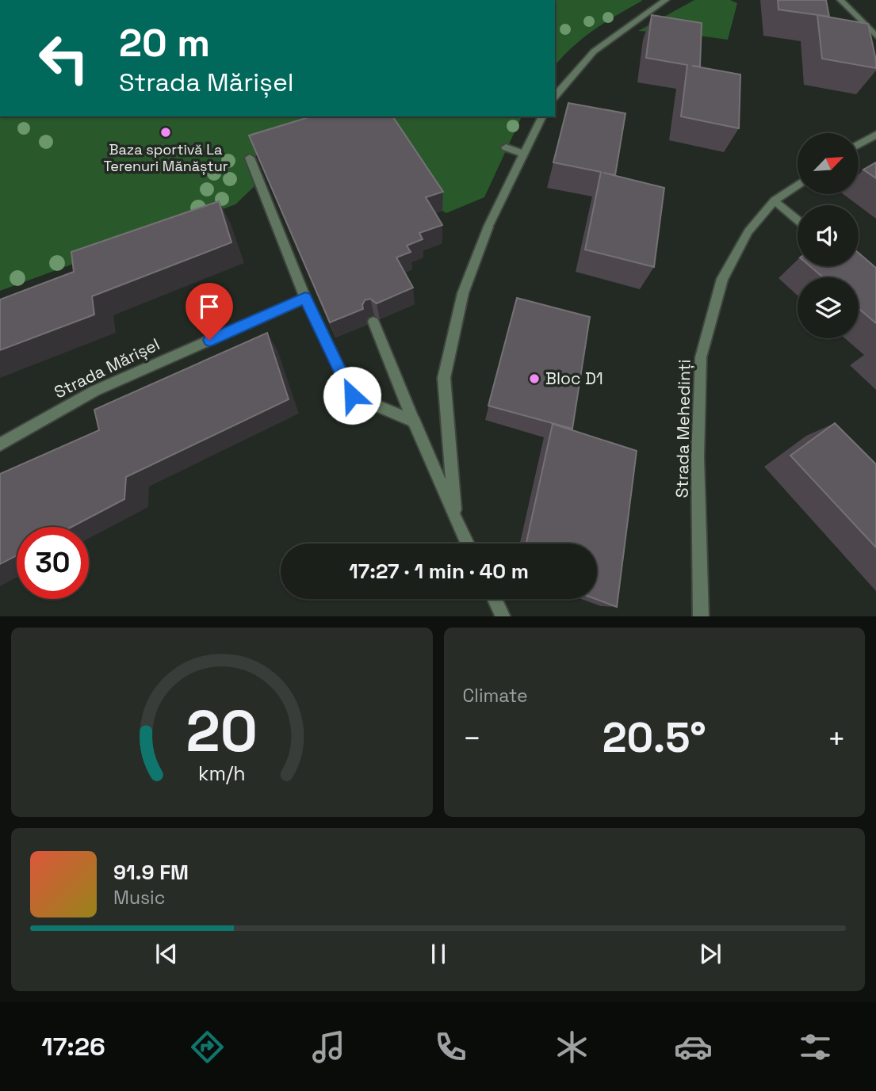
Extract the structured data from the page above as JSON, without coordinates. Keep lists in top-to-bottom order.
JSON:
{
  "streets": {
    "street": ["Strada Mărișel", "Strada Mehedinți"]
  },
  "places": ["Baza sportivă La Terenuri Mănăștur", "Bloc D1"],
  "north": "top right",
  "page": {
    "turn": ["20 m", "Strada Mărișel"],
    "limit": "30",
    "trip": "17:27 · 1 min · 40 m",
    "tile": "Climate",
    "heat": ["−", "20.5°", "+"],
    "song": ["91.9 FM", "Music"],
    "tabs": "17:26",
    "gauge": ["20", "km/h"]
  }
}
